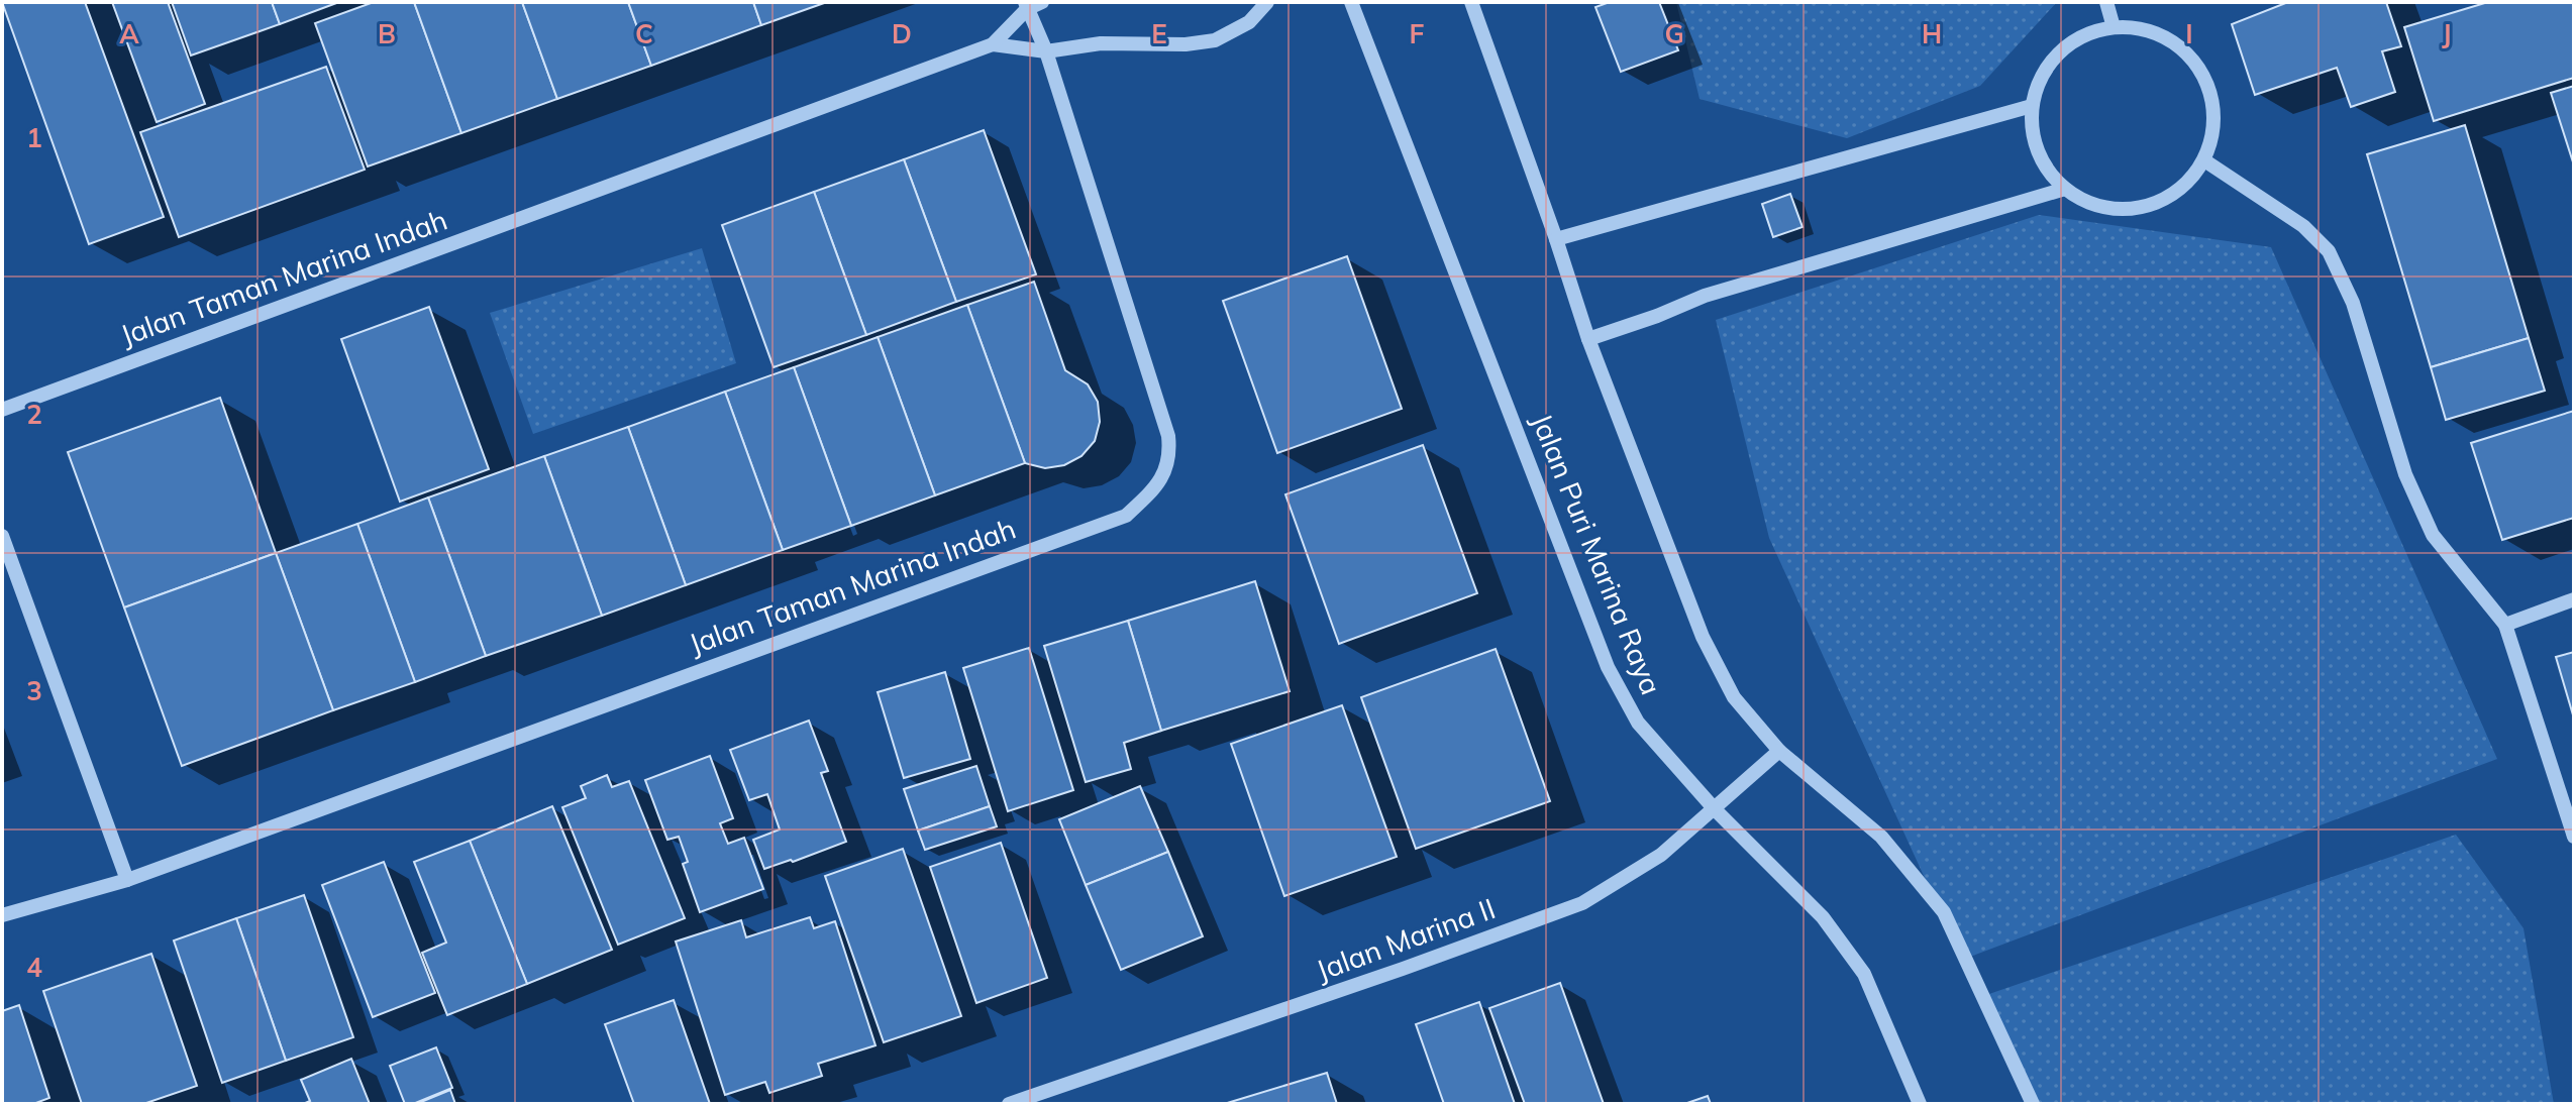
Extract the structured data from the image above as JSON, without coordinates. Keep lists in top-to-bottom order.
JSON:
{
  "streets": {
    "street": ["Jalan Taman Marina Indah", "Jalan Puri Marina Raya", "Jalan Marina II"]
  },
  "crossings": [
    ["Jalan Puri Marina Raya", "Jalan Marina II"]
  ],
  "grid": {
    "columns": [
      "A",
      "B",
      "C",
      "D",
      "E",
      "F",
      "G",
      "H",
      "I",
      "J"
    ],
    "rows": [
      "1",
      "2",
      "3",
      "4"
    ]
  }
}
